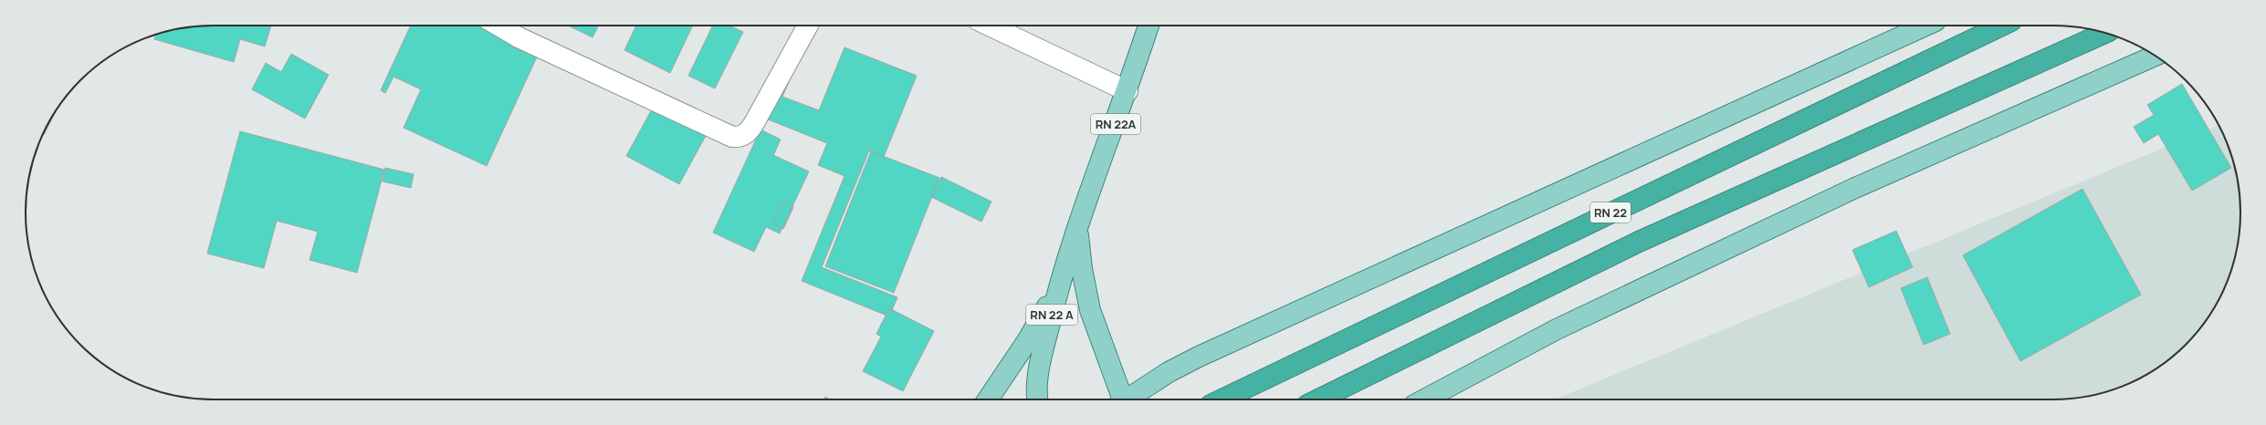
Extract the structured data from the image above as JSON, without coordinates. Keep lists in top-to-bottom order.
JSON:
{
  "streets": {
    "highway": ["RN 22"],
    "main road": ["RN 22A", "RN 22 A"]
  },
  "crossings": [
    ["RN 22A", "RN 22 A"]
  ]
}
